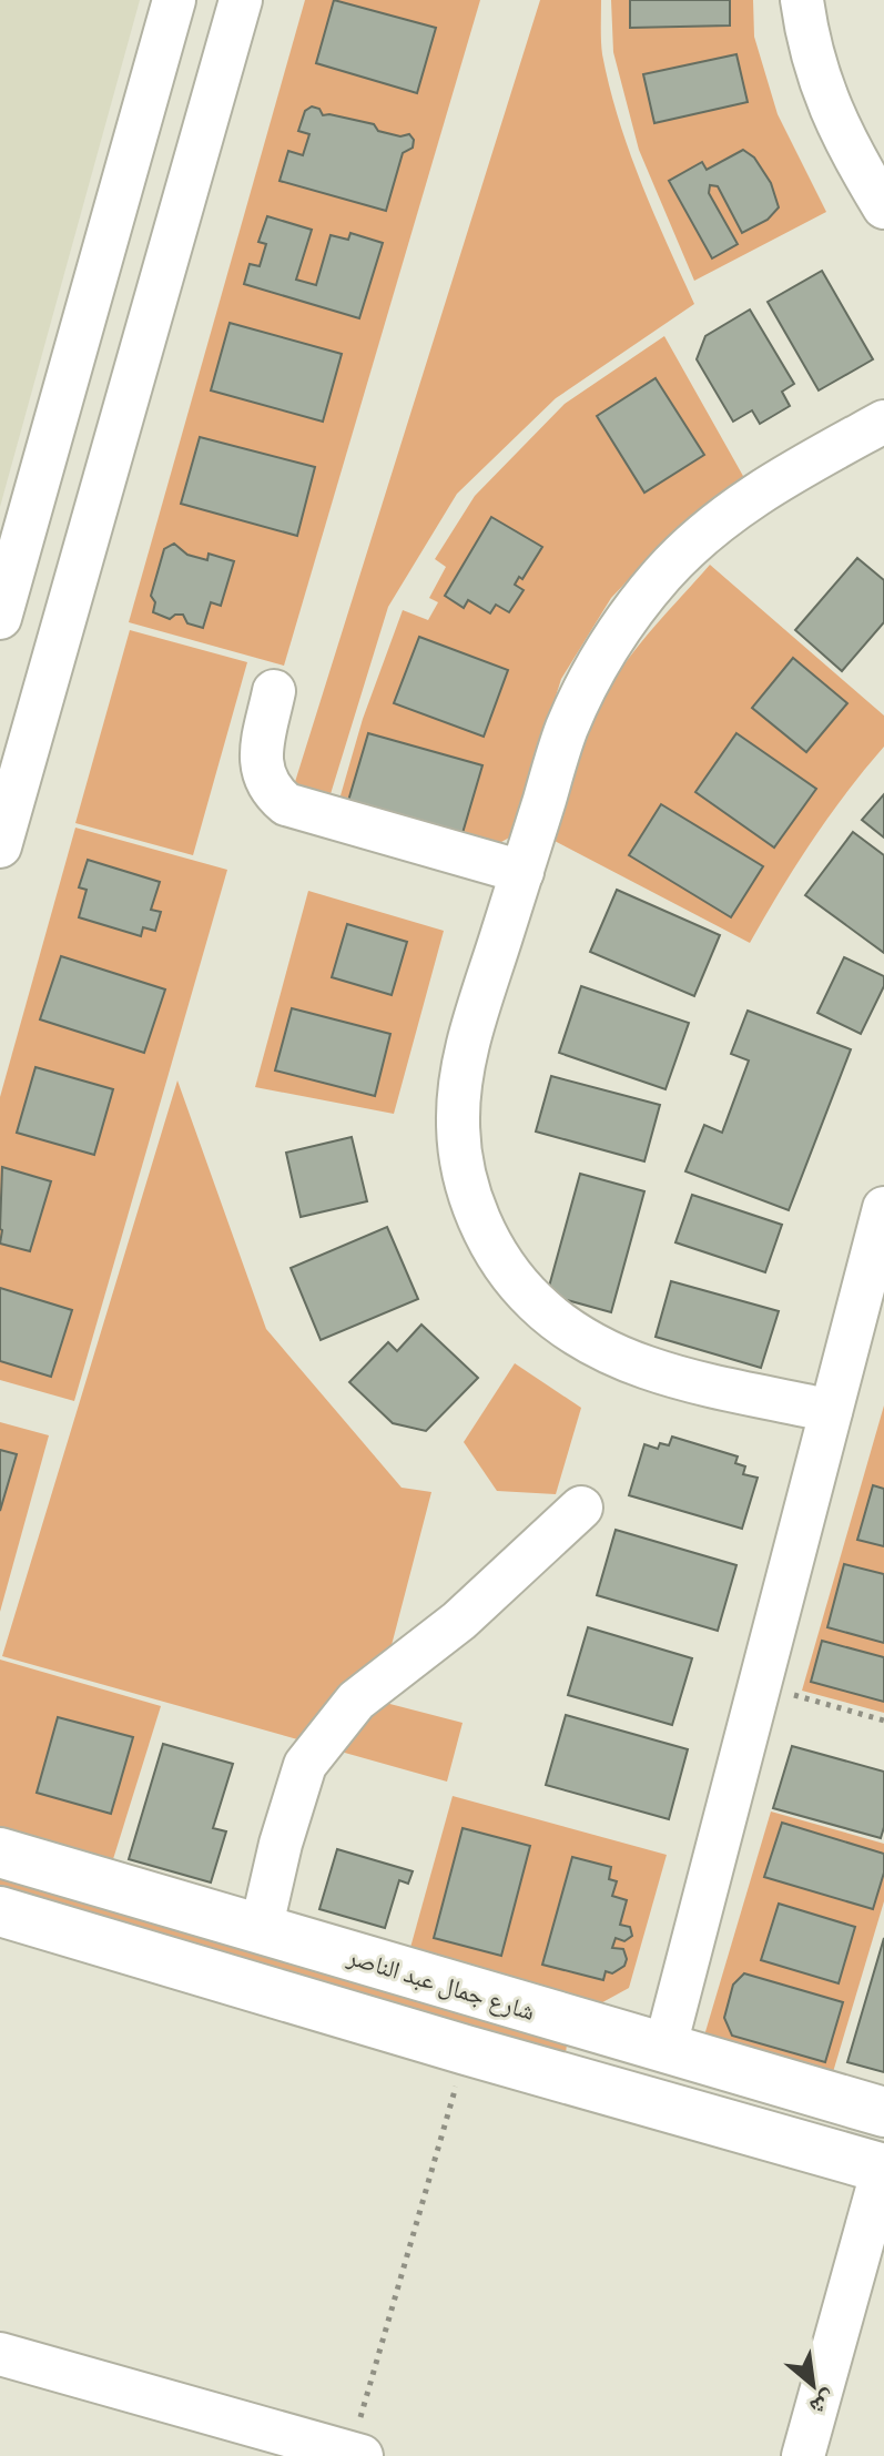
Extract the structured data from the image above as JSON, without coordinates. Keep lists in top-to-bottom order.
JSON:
{
  "streets": {
    "main road": ["شارع جمال عبد الناصر"]
  },
  "north": "bottom right"
}
